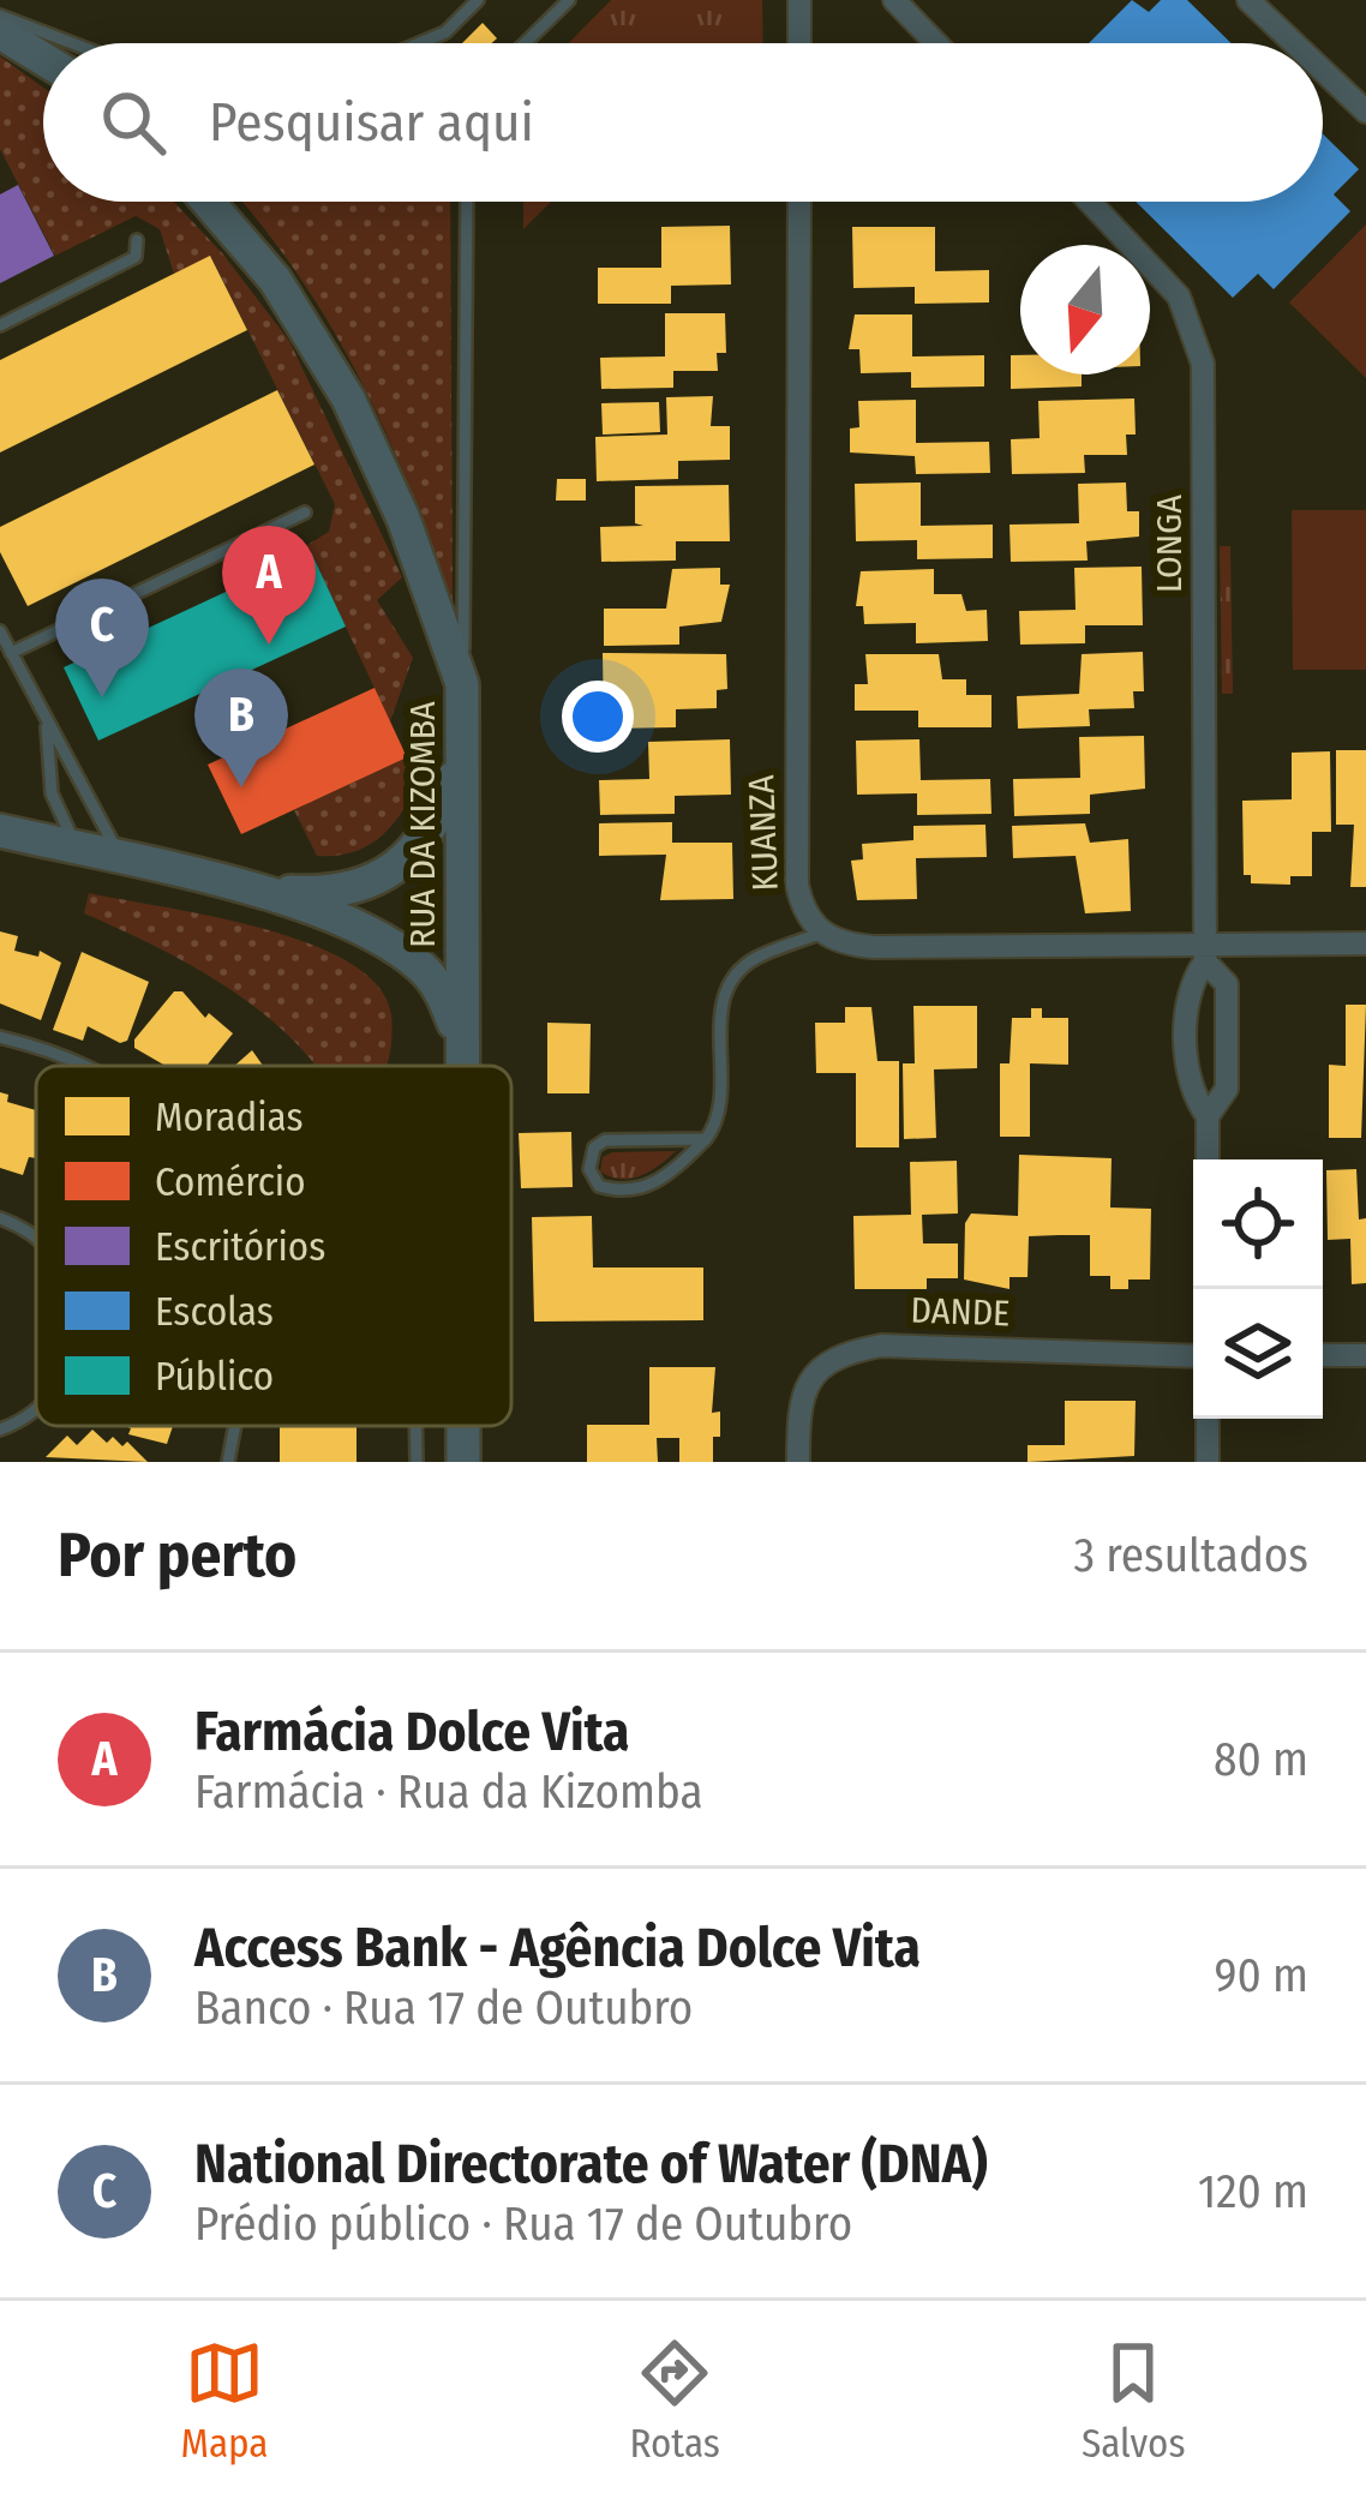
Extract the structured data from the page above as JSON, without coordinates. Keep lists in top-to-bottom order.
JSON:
{
  "streets": {
    "main road": ["RUA DA KIZOMBA"],
    "street": ["LONGA", "KUANZA", "DANDE"]
  },
  "legend": [
    "Moradias",
    "Comércio",
    "Escritórios",
    "Escolas",
    "Público"
  ],
  "north": "bottom",
  "page": {
    "search": "Pesquisar aqui",
    "pins": ["A", "C", "B"],
    "heading": ["Por perto", "3 resultados"],
    "list": [
      {
        "mark": "A",
        "name": "Farmácia Dolce Vita",
        "note": "Farmácia · Rua da Kizomba",
        "value": "80 m"
      },
      {
        "mark": "B",
        "name": "Access Bank - Agência Dolce Vita",
        "note": "Banco · Rua 17 de Outubro",
        "value": "90 m"
      },
      {
        "mark": "C",
        "name": "National Directorate of Water (DNA)",
        "note": "Prédio público · Rua 17 de Outubro",
        "value": "120 m"
      }
    ],
    "nav": ["Mapa", "Rotas", "Salvos"]
  }
}
